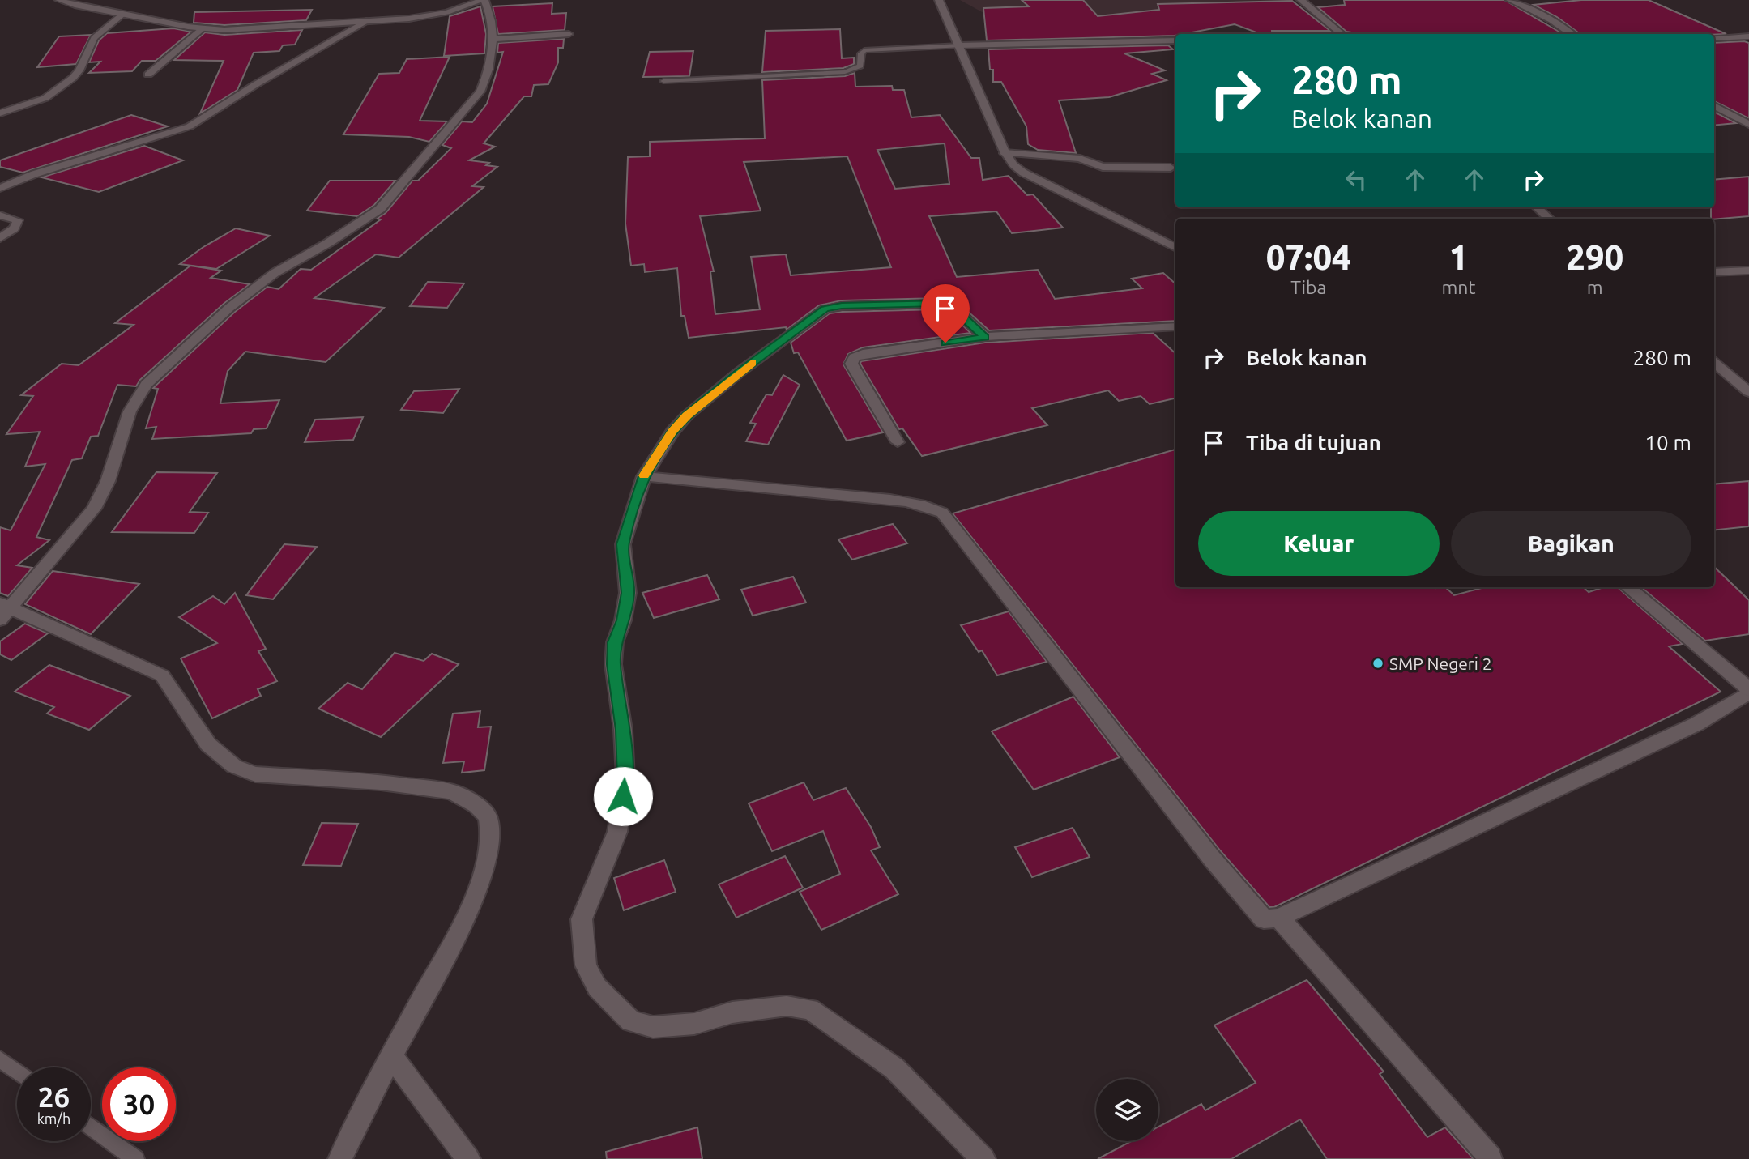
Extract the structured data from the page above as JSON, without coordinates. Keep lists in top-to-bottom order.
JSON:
{
  "places": ["SMP Negeri 2"],
  "page": {
    "turn": ["280 m", "Belok kanan"],
    "eta": [
      "07:04",
      "Tiba",
      "1",
      "mnt",
      "290",
      "m"
    ],
    "list": [
      {
        "name": "Belok kanan",
        "value": "280 m"
      },
      {
        "name": "Tiba di tujuan",
        "value": "10 m"
      }
    ],
    "buttons": ["Keluar", "Bagikan"],
    "speed": "26 km/h",
    "limit": "30"
  }
}
